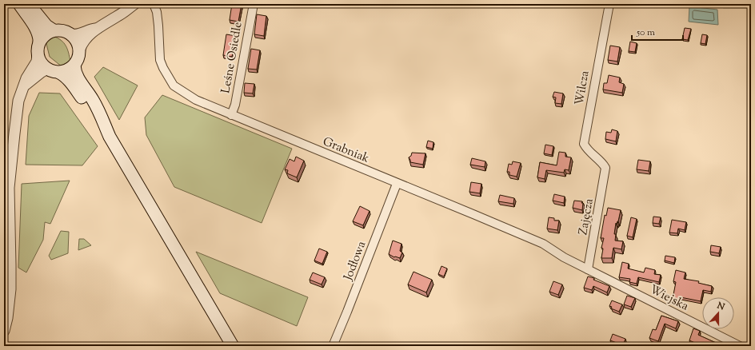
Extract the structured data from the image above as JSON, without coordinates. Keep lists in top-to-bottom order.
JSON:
{
  "streets": {
    "street": [
      "Leśne Osiedle",
      "Wilcza",
      "Grabniak",
      "Zajęcza",
      "Jodłowa",
      "Wiejska"
    ]
  },
  "crossings": [
    ["Leśne Osiedle", "Grabniak"],
    ["Wilcza", "Zajęcza"],
    ["Grabniak", "Zajęcza"],
    ["Grabniak", "Jodłowa"],
    ["Grabniak", "Wiejska"],
    ["Zajęcza", "Wiejska"]
  ],
  "scale_bar": "50 m",
  "north": "top"
}
